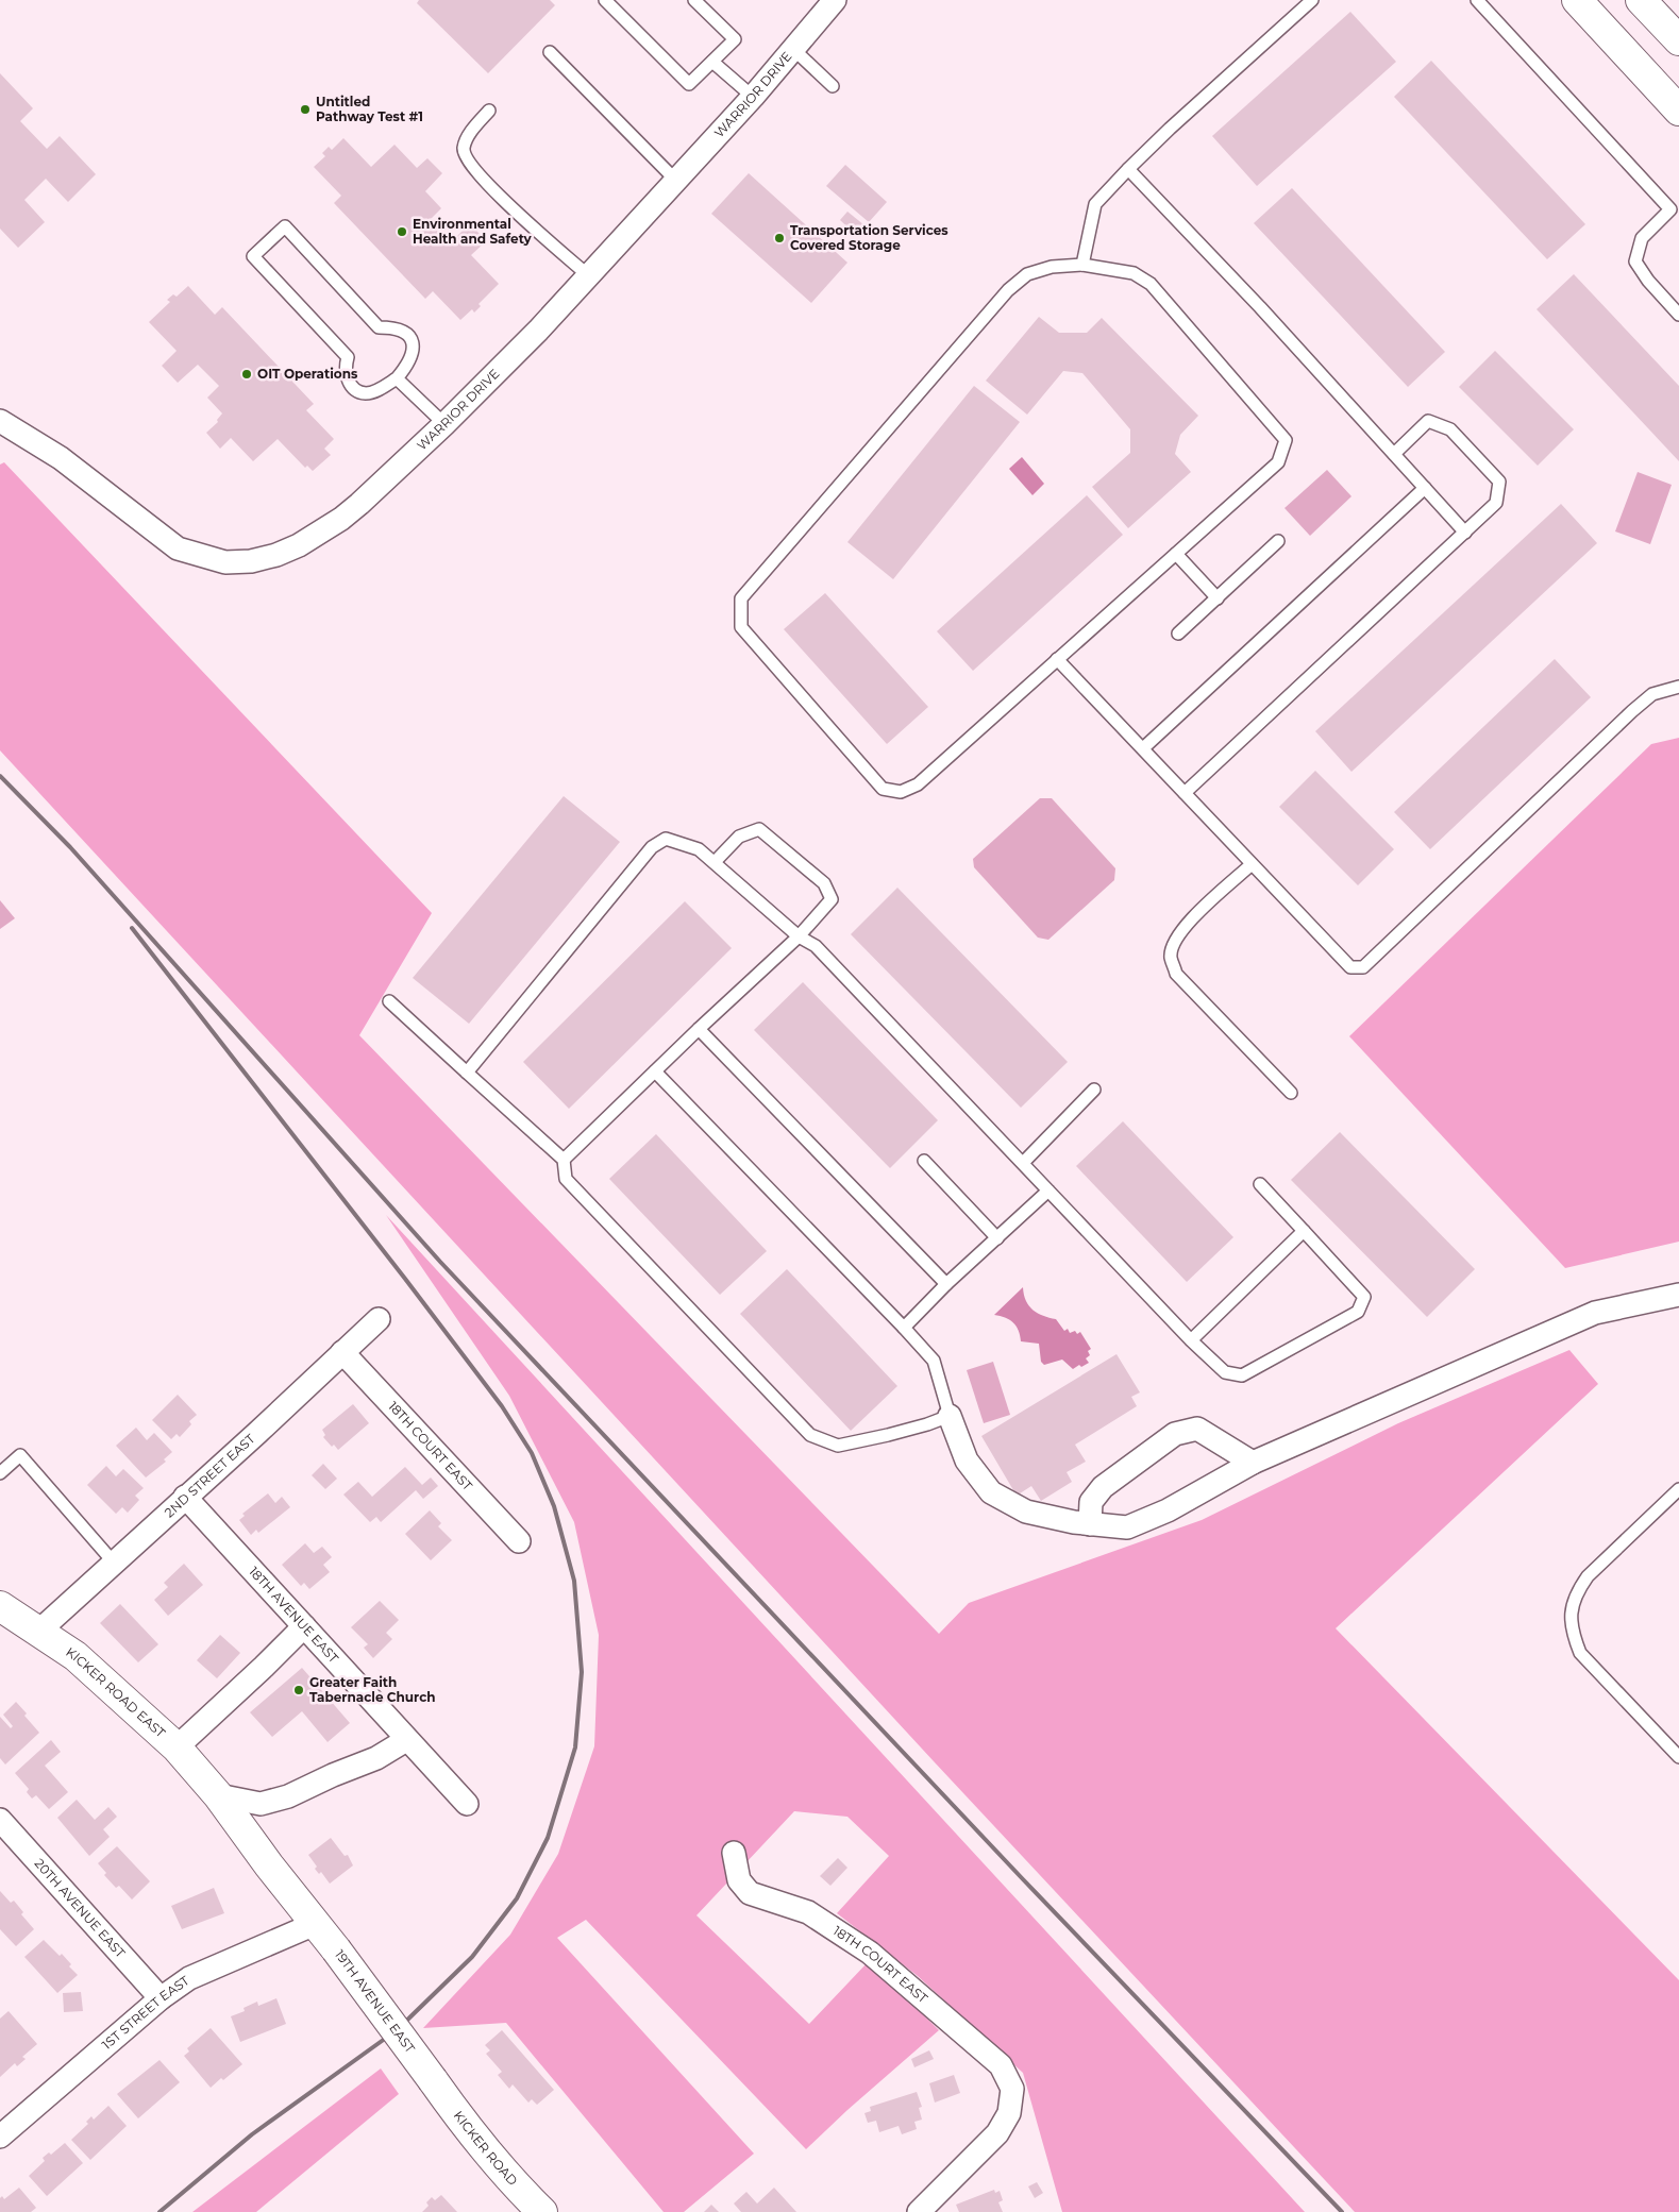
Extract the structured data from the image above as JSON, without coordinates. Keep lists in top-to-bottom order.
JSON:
{
  "streets": {
    "main road": ["KICKER ROAD EAST", "19TH AVENUE EAST", "KICKER ROAD"],
    "street": [
      "WARRIOR DRIVE",
      "18TH COURT EAST",
      "2ND STREET EAST",
      "18TH AVENUE EAST",
      "20TH AVENUE EAST",
      "1ST STREET EAST"
    ]
  },
  "crossings": [
    ["18TH COURT EAST", "2ND STREET EAST"],
    ["2ND STREET EAST", "18TH AVENUE EAST"],
    ["2ND STREET EAST", "KICKER ROAD EAST"],
    ["20TH AVENUE EAST", "1ST STREET EAST"],
    ["19TH AVENUE EAST", "1ST STREET EAST"],
    ["19TH AVENUE EAST", "KICKER ROAD"]
  ],
  "places": [
    "Untitled Pathway Test #1",
    "Environmental Health and Safety",
    "Transportation Services Covered Storage",
    "OIT Operations",
    "Greater Faith Tabernacle Church"
  ]
}
